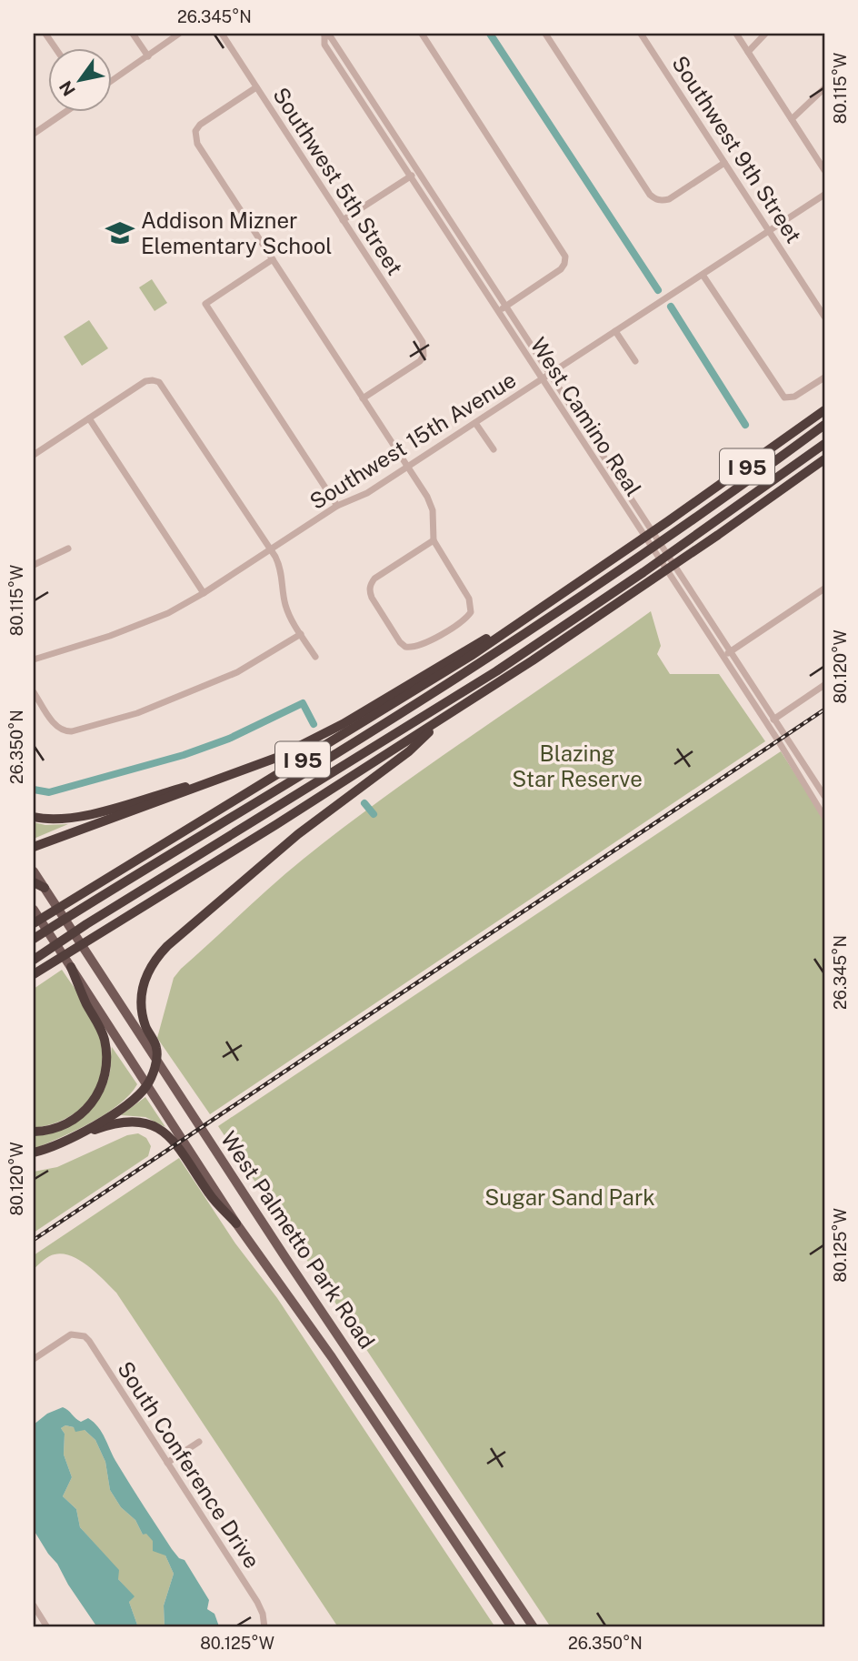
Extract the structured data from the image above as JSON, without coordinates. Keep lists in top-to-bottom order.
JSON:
{
  "streets": {
    "highway": ["I 95"],
    "main road": ["West Palmetto Park Road"],
    "street": [
      "Southwest 9th Street",
      "Southwest 5th Street",
      "West Camino Real",
      "Southwest 15th Avenue",
      "South Conference Drive"
    ]
  },
  "crossings": [
    ["Southwest 9th Street", "Southwest 15th Avenue"],
    ["West Camino Real", "Southwest 15th Avenue"]
  ],
  "parks": ["Blazing Star Reserve", "Sugar Sand Park"],
  "places": {
    "school or university": ["Addison Mizner Elementary School"]
  },
  "north": "bottom left",
  "coordinates": [
    "26.345°N",
    "80.115°W",
    "80.120°W",
    "26.350°N",
    "80.125°W"
  ]
}
